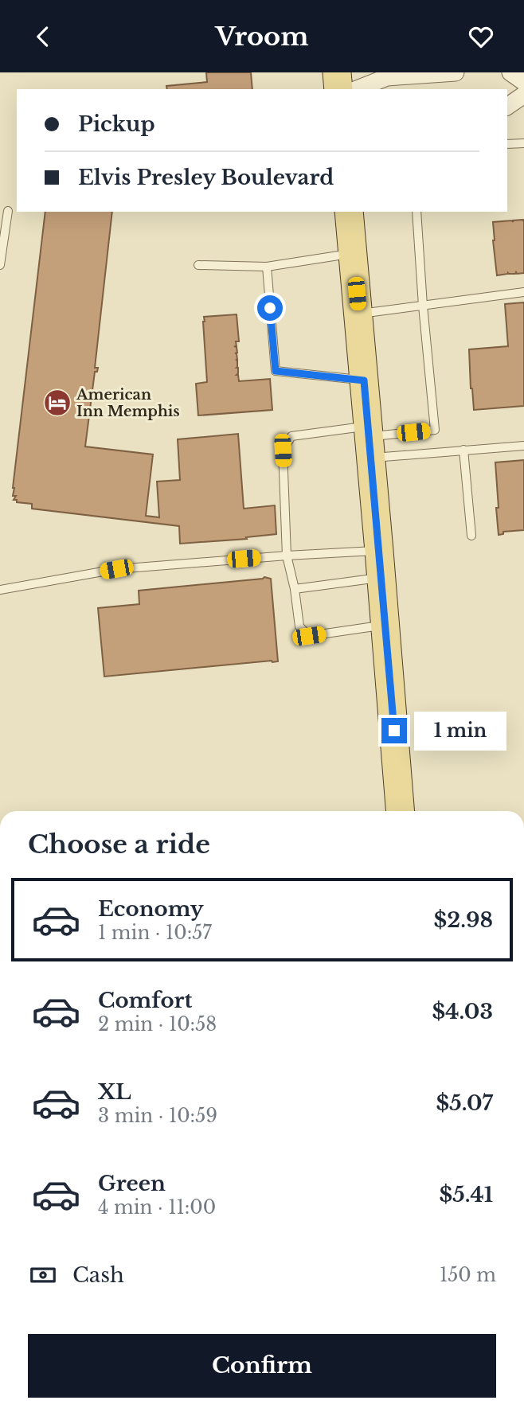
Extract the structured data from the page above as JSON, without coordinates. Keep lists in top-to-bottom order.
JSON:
{
  "places": {
    "hotel": ["American Inn Memphis"]
  },
  "page": {
    "header": "Vroom",
    "banner": ["Pickup", "Elvis Presley Boulevard"],
    "bubble": "1 min",
    "heading": "Choose a ride",
    "list": [
      {
        "name": "Economy",
        "note": "1 min · 10:57",
        "value": "$2.98"
      },
      {
        "name": "Comfort",
        "note": "2 min · 10:58",
        "value": "$4.03"
      },
      {
        "name": "XL",
        "note": "3 min · 10:59",
        "value": "$5.07"
      },
      {
        "name": "Green",
        "note": "4 min · 11:00",
        "value": "$5.41"
      }
    ],
    "pay": ["Cash", "150 m"],
    "buttons": "Confirm"
  }
}
